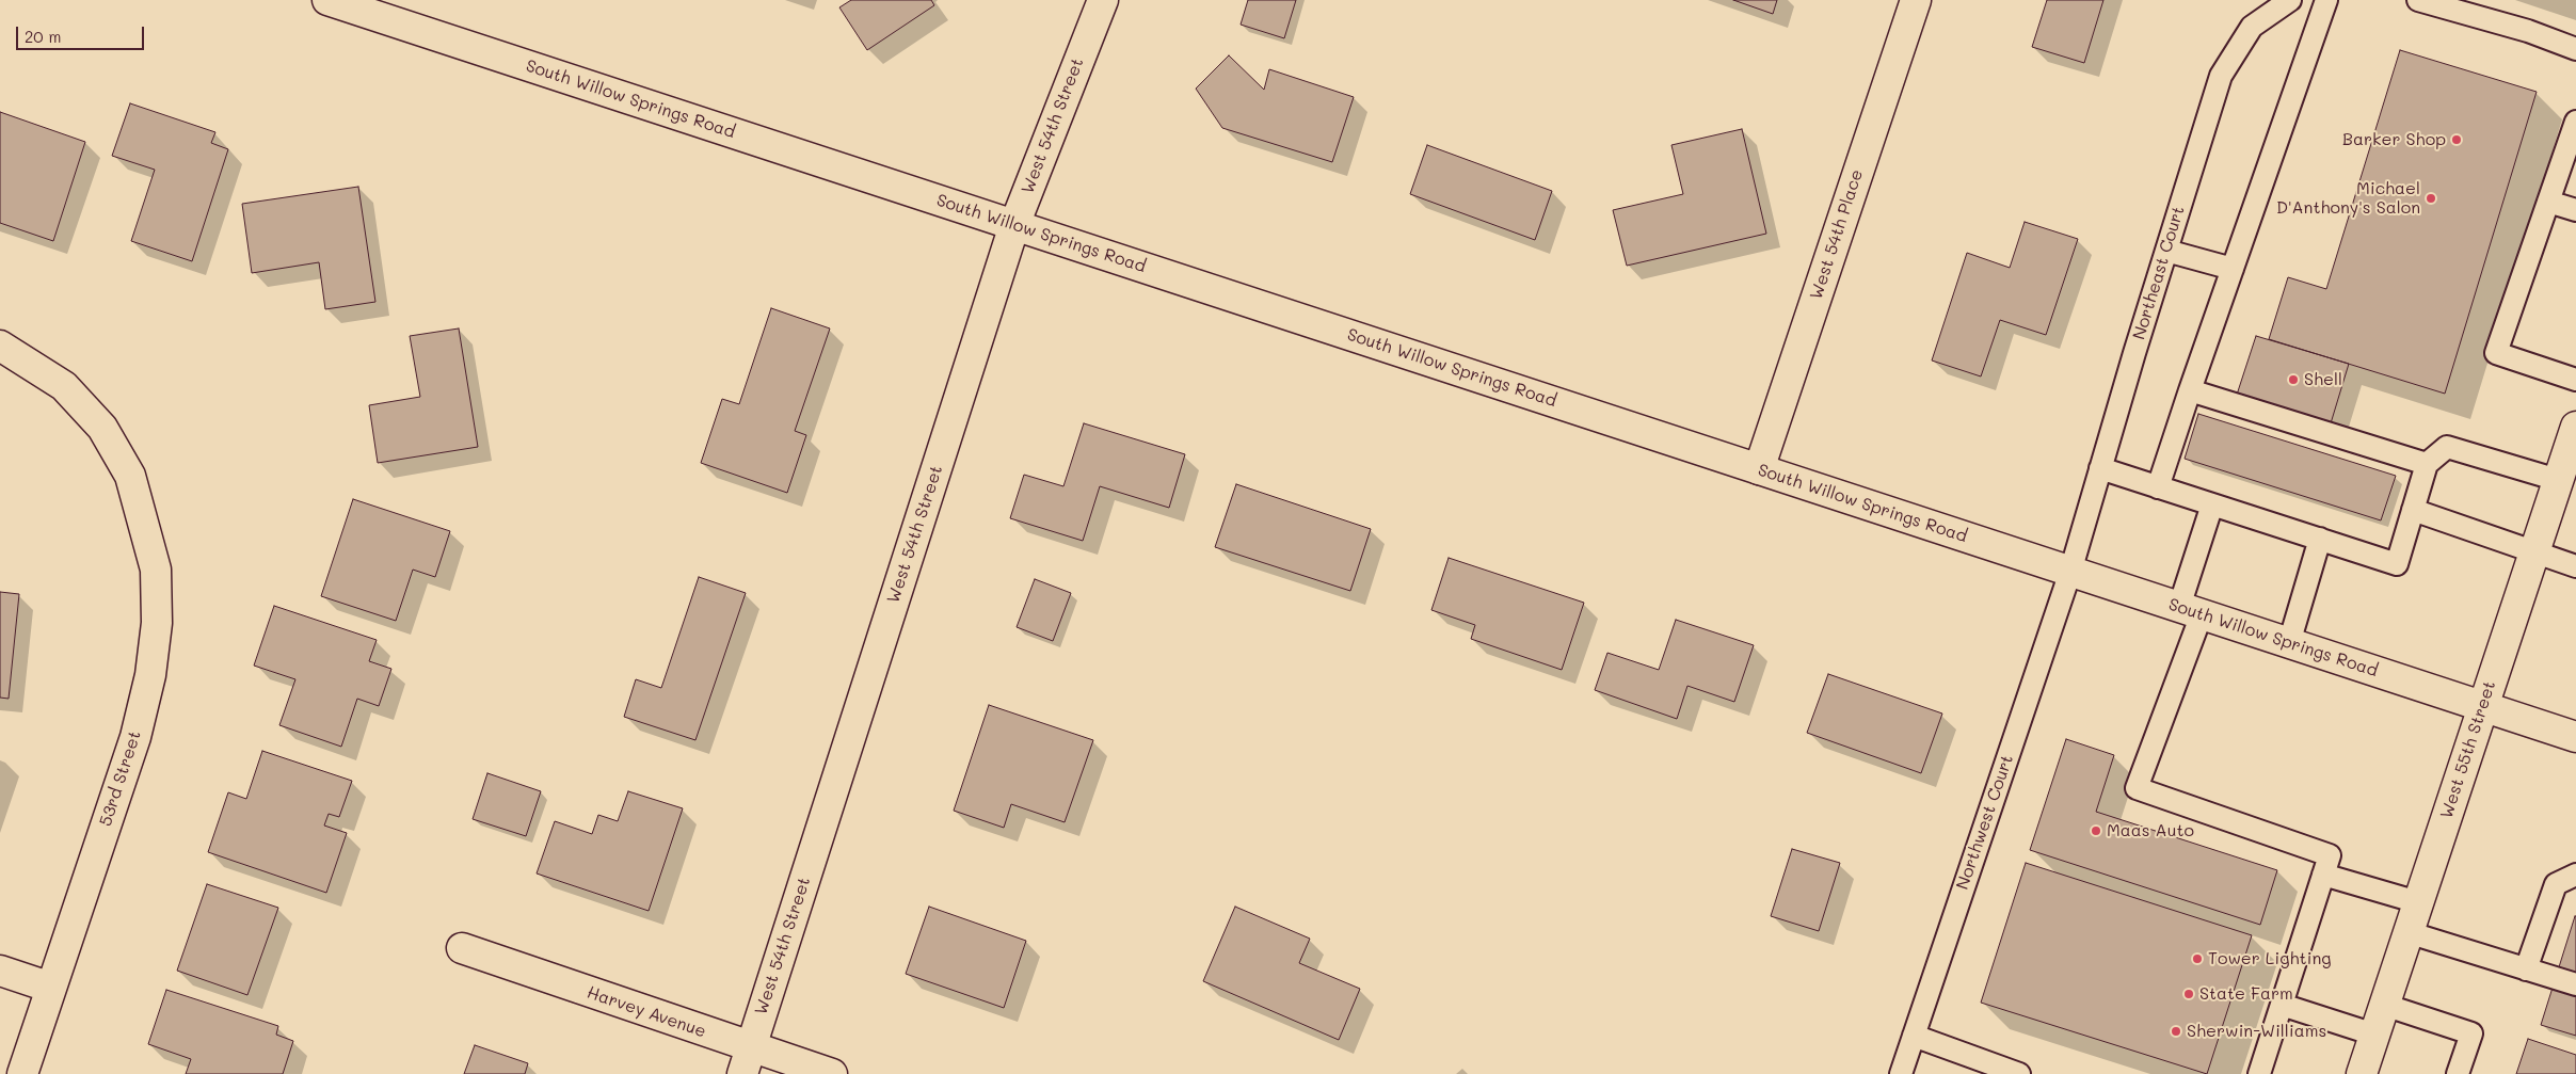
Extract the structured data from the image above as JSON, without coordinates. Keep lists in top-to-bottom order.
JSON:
{
  "streets": {
    "street": [
      "South Willow Springs Road",
      "West 54th Street",
      "West 54th Place",
      "West 55th Street",
      "53rd Street",
      "Harvey Avenue"
    ],
    "lane": ["Northeast Court", "Northwest Court"]
  },
  "crossings": [
    ["South Willow Springs Road", "West 54th Street"],
    ["South Willow Springs Road", "West 54th Place"],
    ["South Willow Springs Road", "Northeast Court"],
    ["South Willow Springs Road", "West 55th Street"],
    ["South Willow Springs Road", "Northwest Court"],
    ["West 54th Street", "Harvey Avenue"],
    ["Northeast Court", "Northwest Court"]
  ],
  "places": [
    "Barker Shop",
    "Michael D'Anthony's Salon",
    "Shell",
    "Maas Auto",
    "Tower Lighting",
    "State Farm",
    "Sherwin-Williams"
  ],
  "scale_bar": "20 m"
}
